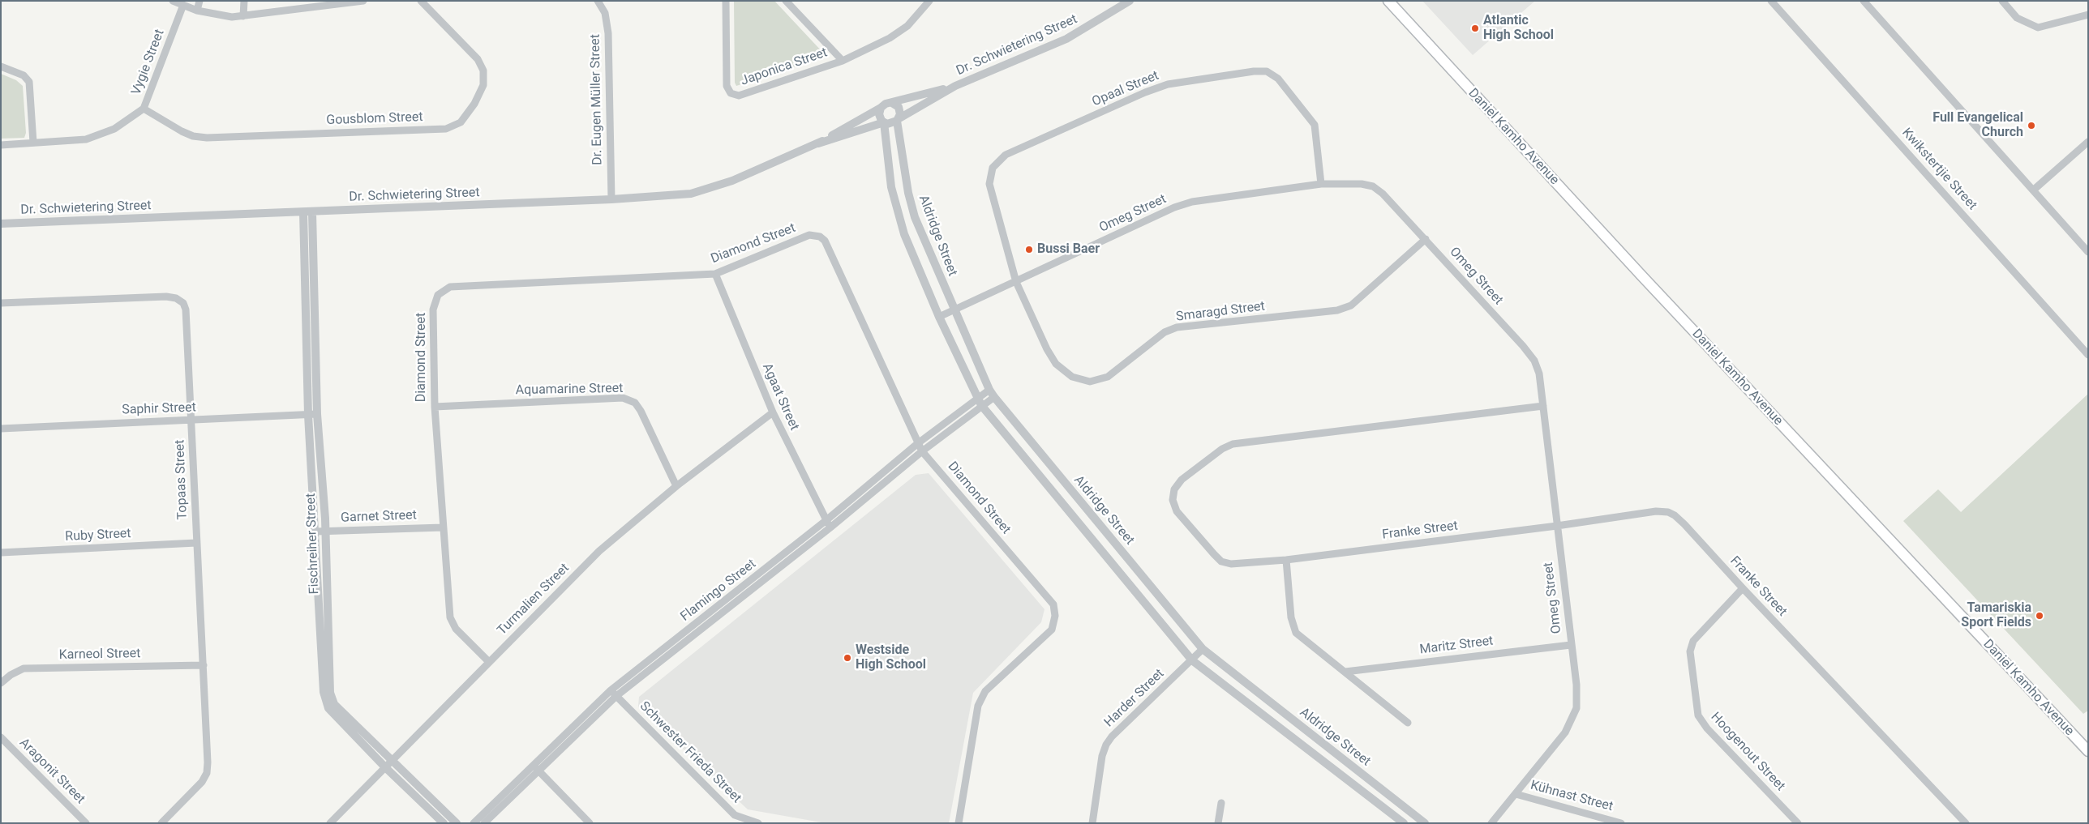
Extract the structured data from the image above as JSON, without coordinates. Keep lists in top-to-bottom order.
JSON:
{
  "streets": {
    "main road": ["Daniel Kamho Avenue"],
    "street": [
      "Dr. Schwietering Street",
      "Vygie Street",
      "Japonica Street",
      "Opaal Street",
      "Dr. Eugen Müller Street",
      "Gousblom Street",
      "Kwikstertjie Street",
      "Omeg Street",
      "Aldridge Street",
      "Diamond Street",
      "Smaragd Street",
      "Aquamarine Street",
      "Agaat Street",
      "Saphir Street",
      "Topaas Street",
      "Garnet Street",
      "Franke Street",
      "Ruby Street",
      "Fischreiher Street",
      "Flamingo Street",
      "Turmalien Street",
      "Maritz Street",
      "Karneol Street",
      "Harder Street",
      "Hoogenout Street",
      "Schwester Frieda Street",
      "Aragonit Street",
      "Kühnast Street"
    ]
  },
  "crossings": [
    ["Dr. Schwietering Street", "Dr. Eugen Müller Street"],
    ["Dr. Schwietering Street", "Aldridge Street"],
    ["Dr. Schwietering Street", "Fischreiher Street"],
    ["Vygie Street", "Gousblom Street"],
    ["Opaal Street", "Omeg Street"],
    ["Opaal Street", "Smaragd Street"],
    ["Omeg Street", "Aldridge Street"],
    ["Omeg Street", "Smaragd Street"],
    ["Omeg Street", "Franke Street"],
    ["Omeg Street", "Maritz Street"],
    ["Omeg Street", "Kühnast Street"],
    ["Aldridge Street", "Flamingo Street"],
    ["Aldridge Street", "Harder Street"],
    ["Diamond Street", "Aquamarine Street"],
    ["Diamond Street", "Agaat Street"],
    ["Diamond Street", "Garnet Street"],
    ["Diamond Street", "Flamingo Street"],
    ["Diamond Street", "Turmalien Street"],
    ["Aquamarine Street", "Turmalien Street"],
    ["Agaat Street", "Flamingo Street"],
    ["Agaat Street", "Turmalien Street"],
    ["Saphir Street", "Topaas Street"],
    ["Saphir Street", "Fischreiher Street"],
    ["Topaas Street", "Ruby Street"],
    ["Topaas Street", "Karneol Street"],
    ["Garnet Street", "Fischreiher Street"],
    ["Franke Street", "Hoogenout Street"],
    ["Fischreiher Street", "Turmalien Street"],
    ["Flamingo Street", "Schwester Frieda Street"]
  ],
  "places": [
    "Atlantic High School",
    "Full Evangelical Church",
    "Bussi Baer",
    "Tamariskia Sport Fields",
    "Westside High School"
  ]
}
